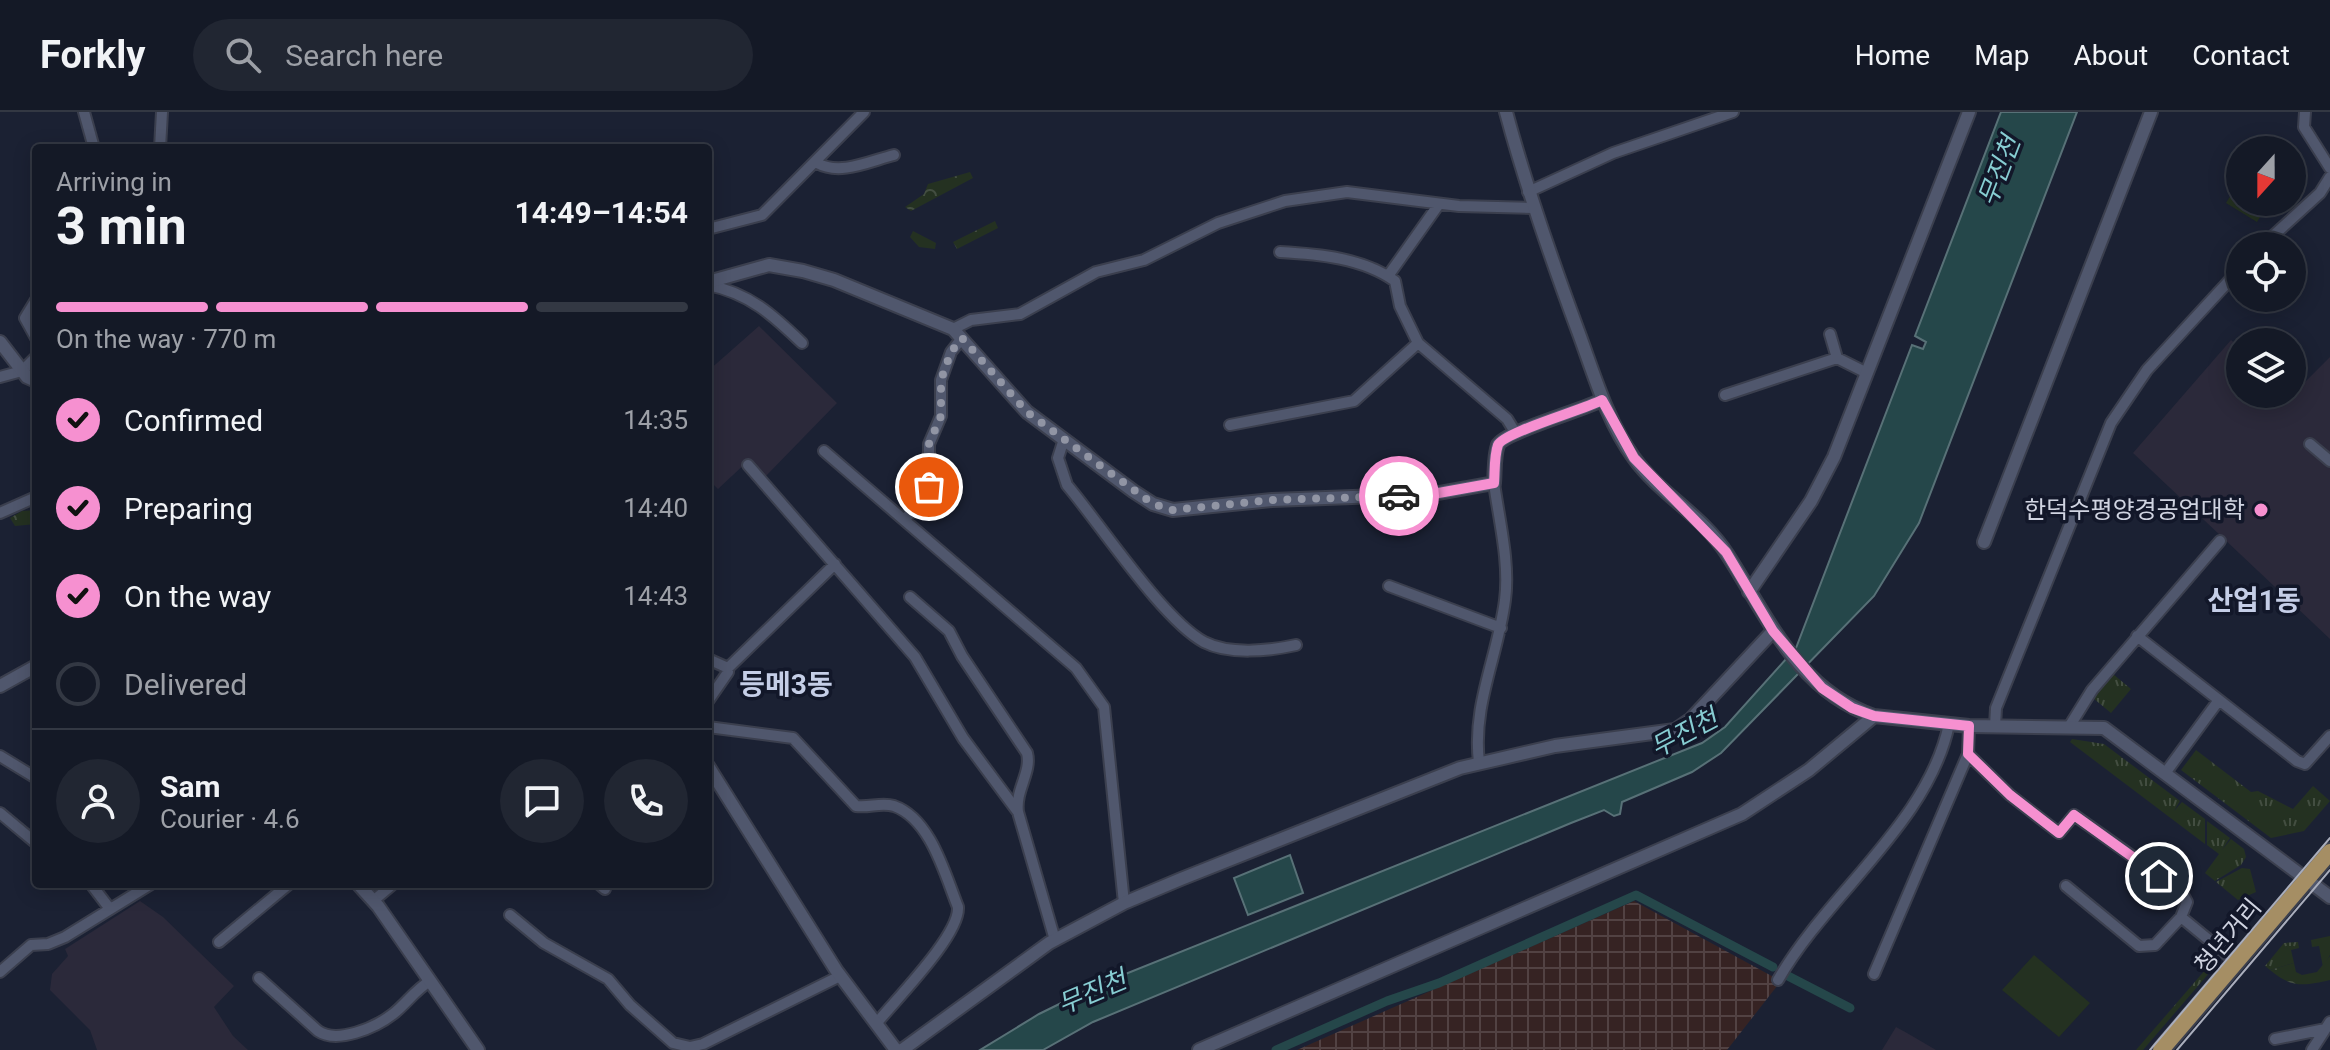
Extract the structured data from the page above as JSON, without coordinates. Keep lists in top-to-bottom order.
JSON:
{
  "streets": {
    "main road": ["청년거리"]
  },
  "districts": ["산업1동", "등메3동"],
  "water": ["무진천"],
  "places": ["한덕수평양경공업대학"],
  "north": "bottom",
  "page": {
    "header": "Forkly",
    "search": "Search here",
    "nav": [
      "Home",
      "Map",
      "About",
      "Contact"
    ],
    "heading": ["3 min", "Arriving in", "14:49–14:54"],
    "panel": ["Sam", "Courier · 4.6"],
    "bar": "On the way · 770 m",
    "list": [
      ["Confirmed", "14:35"],
      ["Preparing", "14:40"],
      ["On the way", "14:43"],
      "Delivered"
    ]
  }
}
